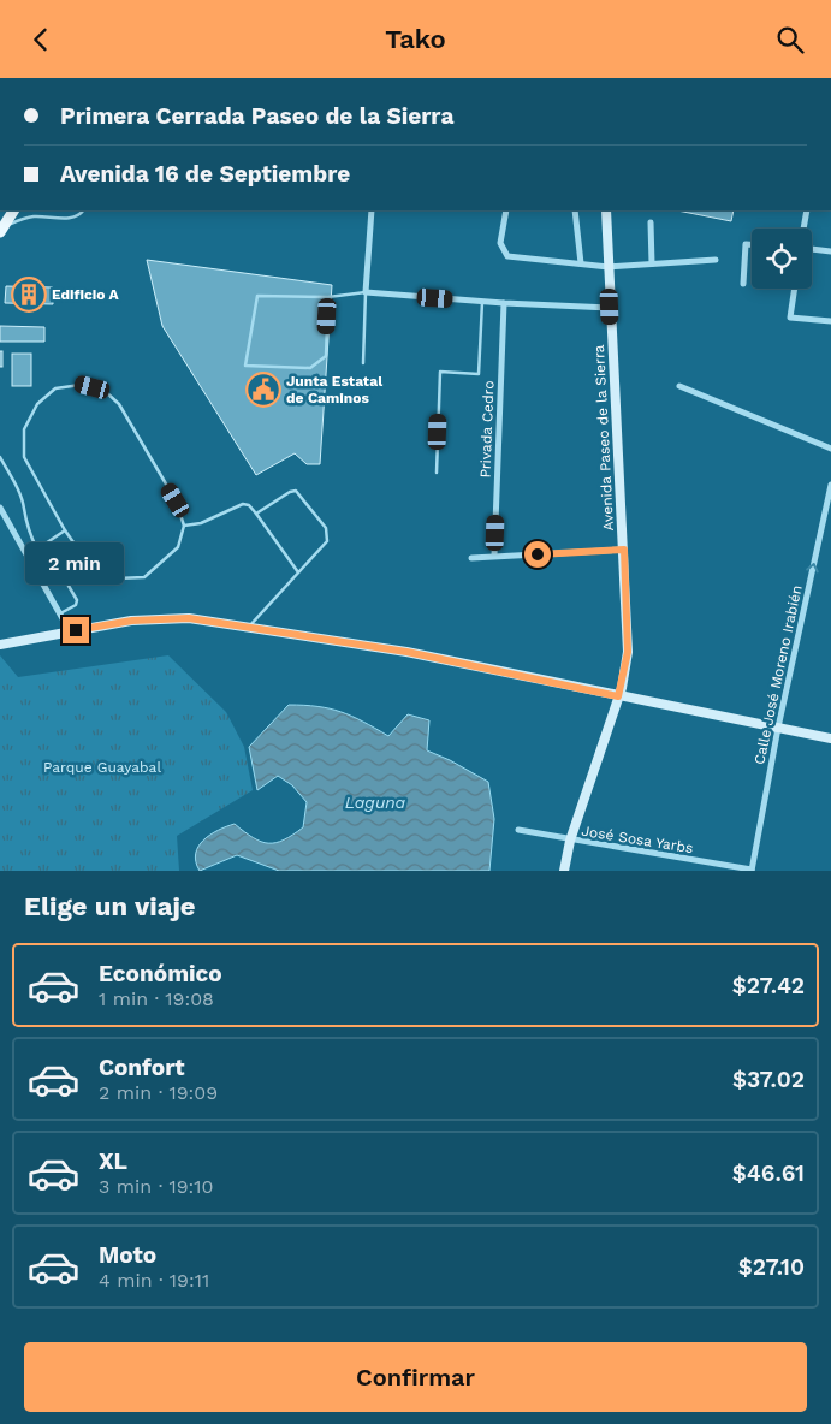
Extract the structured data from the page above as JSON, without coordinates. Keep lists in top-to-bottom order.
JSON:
{
  "streets": {
    "main road": ["Avenida Paseo de la Sierra"],
    "street": ["Privada Cedro", "Calle José Moreno Irabién", "José Sosa Yarbs"]
  },
  "crossings": [
    ["Avenida Paseo de la Sierra", "José Sosa Yarbs"],
    ["Calle José Moreno Irabién", "José Sosa Yarbs"]
  ],
  "one_way": ["Calle José Moreno Irabién"],
  "water": ["Laguna"],
  "parks": ["Parque Guayabal"],
  "places": {
    "building": ["Edificio A"],
    "public building": ["Junta Estatal de Caminos"]
  },
  "page": {
    "header": "Tako",
    "banner": ["Primera Cerrada Paseo de la Sierra", "Avenida 16 de Septiembre"],
    "bubble": "2 min",
    "heading": "Elige un viaje",
    "list": [
      {
        "name": "Económico",
        "note": "1 min · 19:08",
        "value": "$27.42"
      },
      {
        "name": "Confort",
        "note": "2 min · 19:09",
        "value": "$37.02"
      },
      {
        "name": "XL",
        "note": "3 min · 19:10",
        "value": "$46.61"
      },
      {
        "name": "Moto",
        "note": "4 min · 19:11",
        "value": "$27.10"
      }
    ],
    "buttons": "Confirmar"
  }
}
